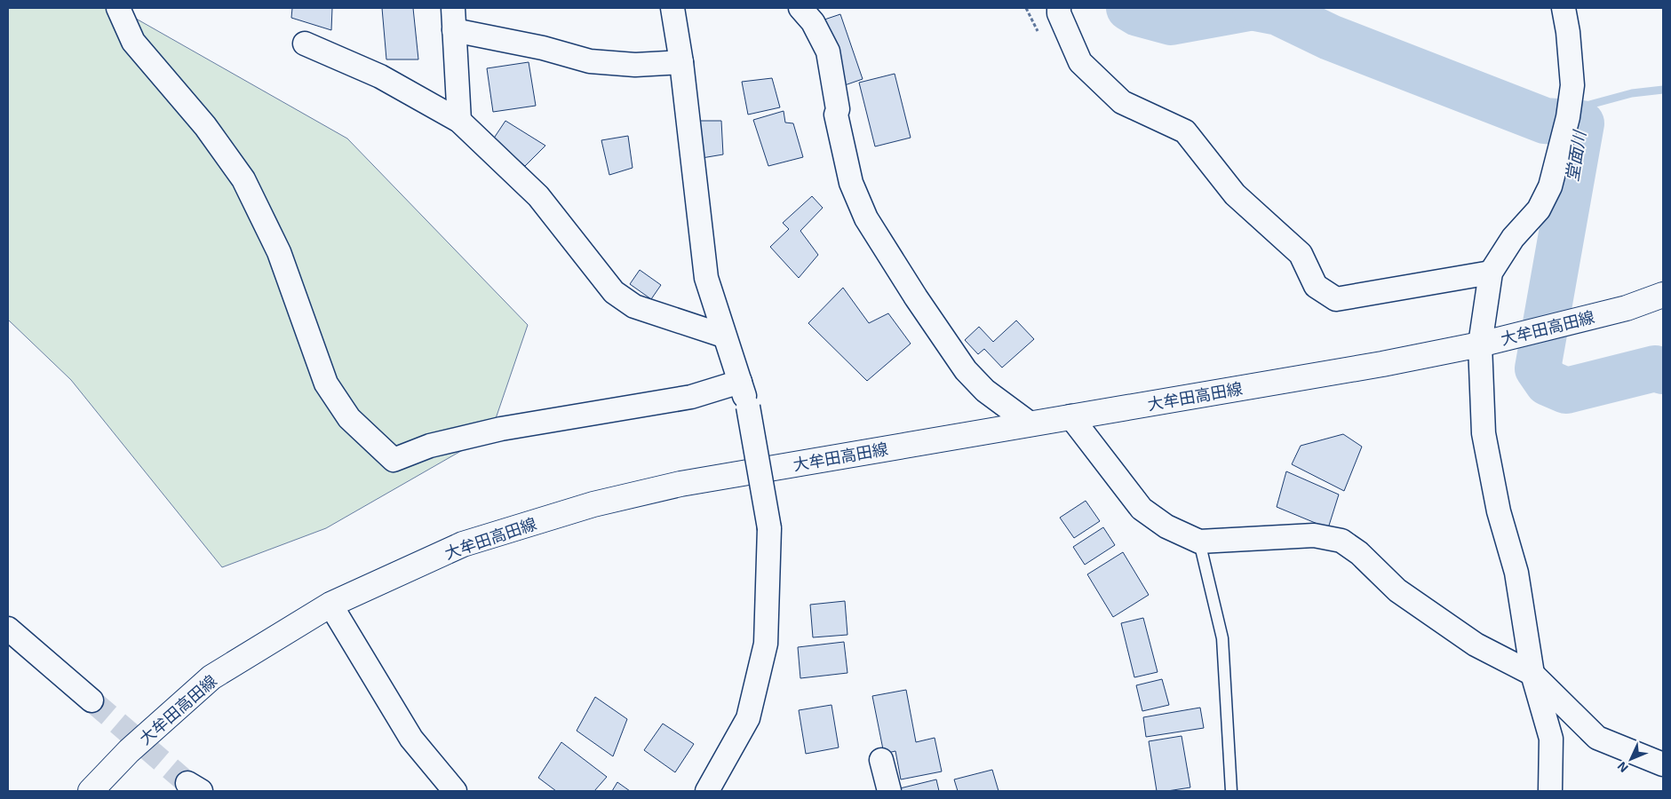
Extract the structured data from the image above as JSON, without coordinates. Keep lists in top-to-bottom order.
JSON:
{
  "streets": {
    "main road": ["大牟田高田線"]
  },
  "water": ["堂面川"],
  "north": "bottom left"
}
